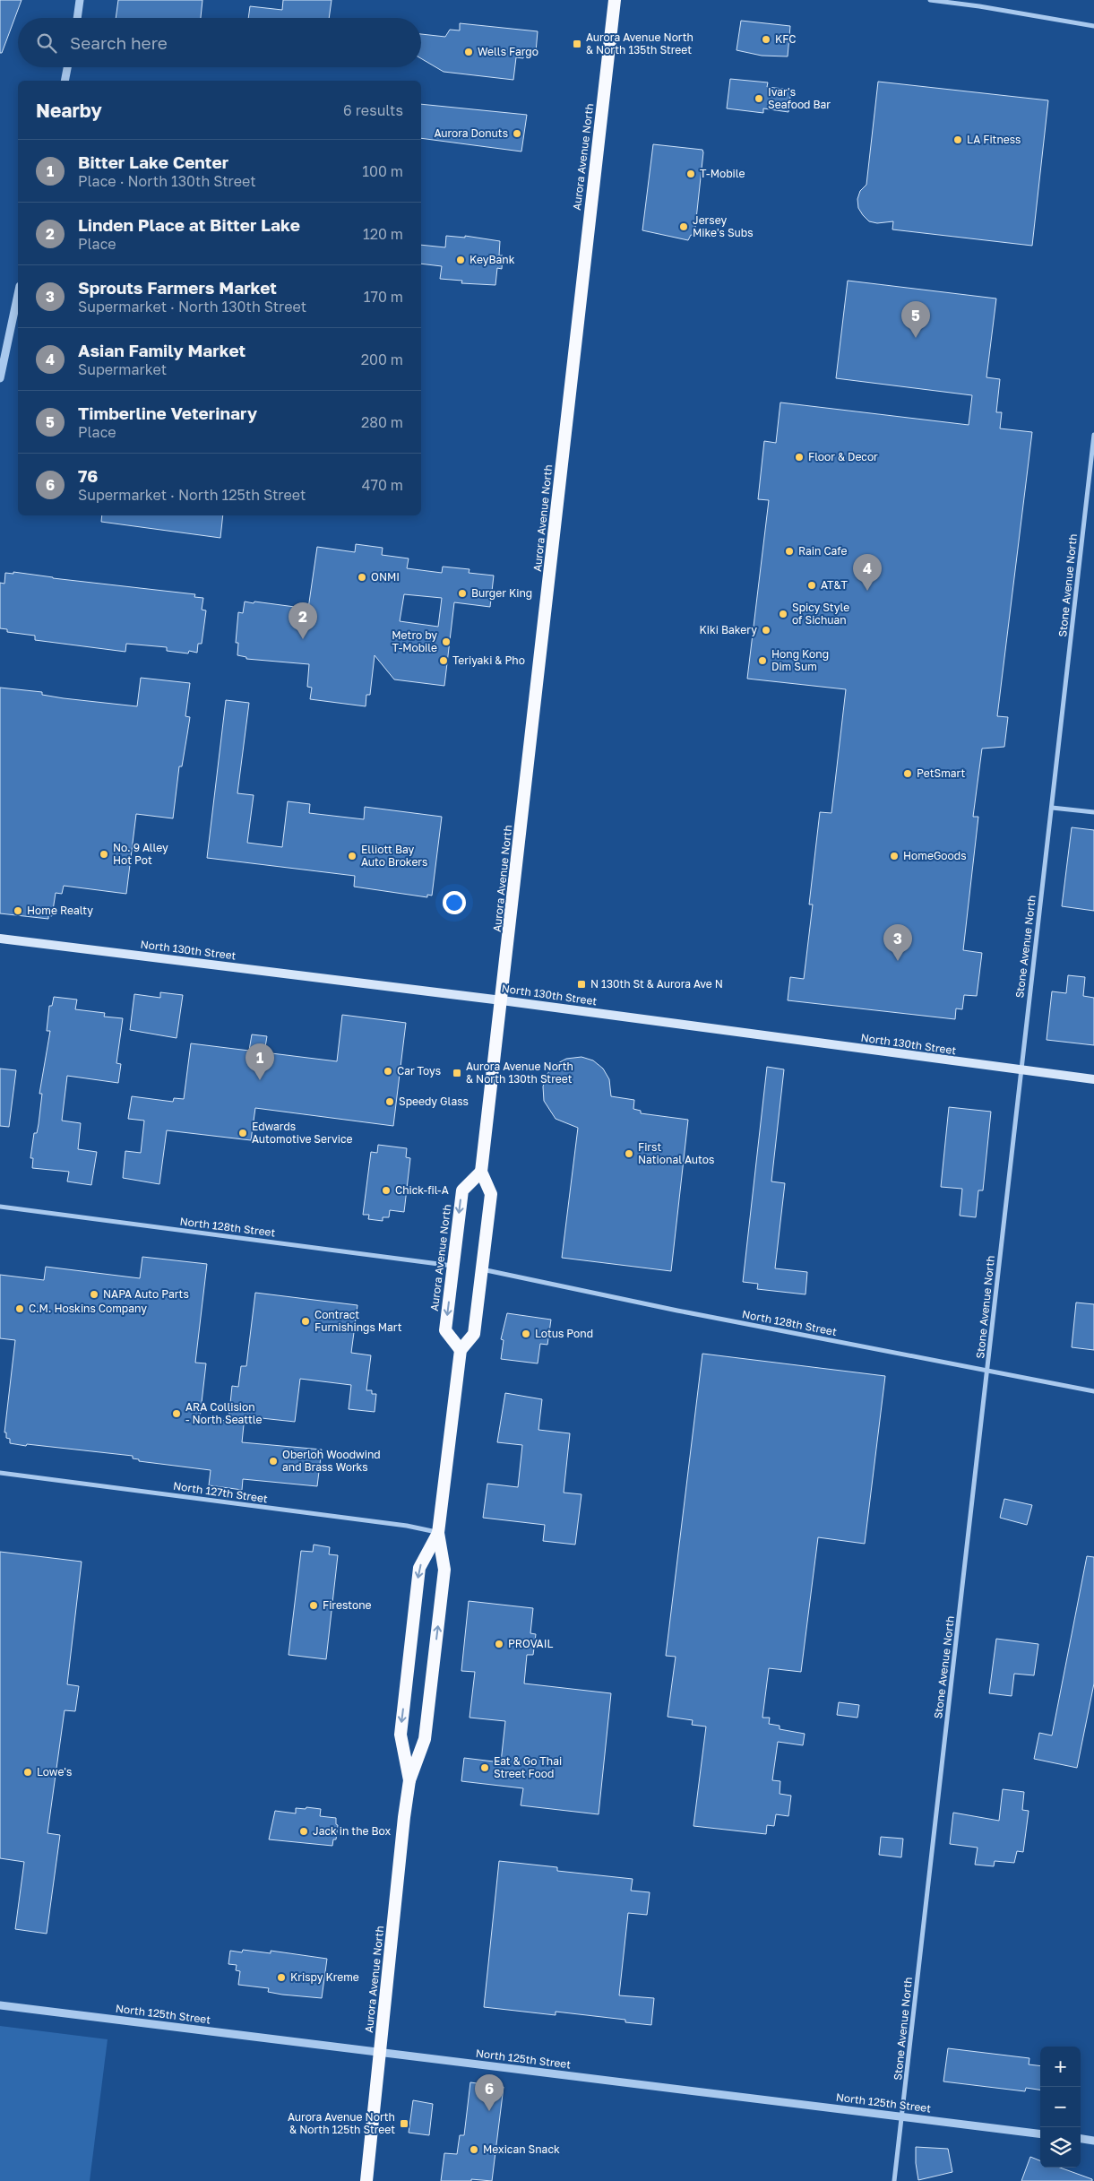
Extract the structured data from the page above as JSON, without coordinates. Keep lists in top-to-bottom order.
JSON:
{
  "streets": {
    "highway": ["Aurora Avenue North"],
    "main road": ["North 130th Street"],
    "street": [
      "Stone Avenue North",
      "North 128th Street",
      "North 127th Street",
      "North 125th Street"
    ]
  },
  "crossings": [
    ["Aurora Avenue North", "North 130th Street"],
    ["Aurora Avenue North", "North 128th Street"],
    ["Aurora Avenue North", "North 127th Street"],
    ["Aurora Avenue North", "North 125th Street"],
    ["Stone Avenue North", "North 130th Street"],
    ["Stone Avenue North", "North 128th Street"],
    ["Stone Avenue North", "North 125th Street"]
  ],
  "places": {
    "other": [
      "KFC",
      "Wells Fargo",
      "Ivar's Seafood Bar",
      "Aurora Donuts",
      "LA Fitness",
      "T-Mobile",
      "Jersey Mike's Subs",
      "KeyBank",
      "Floor & Decor",
      "Rain Cafe",
      "ONMI",
      "AT&T",
      "Burger King",
      "Spicy Style of Sichuan",
      "Kiki Bakery",
      "Metro by T-Mobile",
      "Teriyaki & Pho",
      "Hong Kong Dim Sum",
      "PetSmart",
      "No. 9 Alley Hot Pot",
      "Elliott Bay Auto Brokers",
      "HomeGoods",
      "Home Realty",
      "Car Toys",
      "Speedy Glass",
      "Edwards Automotive Service",
      "First National Autos",
      "Chick-fil-A",
      "NAPA Auto Parts",
      "C.M. Hoskins Company",
      "Contract Furnishings Mart",
      "Lotus Pond",
      "ARA Collision - North Seattle",
      "Oberloh Woodwind and Brass Works",
      "Firestone",
      "PROVAIL",
      "Eat & Go Thai Street Food",
      "Lowe's",
      "Jack in the Box",
      "Krispy Kreme",
      "Mexican Snack"
    ],
    "transit": [
      "Aurora Avenue North & North 135th Street",
      "N 130th St & Aurora Ave N",
      "Aurora Avenue North & North 130th Street",
      "Aurora Avenue North & North 125th Street"
    ]
  },
  "page": {
    "search": "Search here",
    "heading": ["Nearby", "6 results"],
    "list": [
      {
        "mark": "1",
        "name": "Bitter Lake Center",
        "note": "Place · North 130th Street",
        "value": "100 m"
      },
      {
        "mark": "2",
        "name": "Linden Place at Bitter Lake",
        "note": "Place",
        "value": "120 m"
      },
      {
        "mark": "3",
        "name": "Sprouts Farmers Market",
        "note": "Supermarket · North 130th Street",
        "value": "170 m"
      },
      {
        "mark": "4",
        "name": "Asian Family Market",
        "note": "Supermarket",
        "value": "200 m"
      },
      {
        "mark": "5",
        "name": "Timberline Veterinary",
        "note": "Place",
        "value": "280 m"
      },
      {
        "mark": "6",
        "name": "76",
        "note": "Supermarket · North 125th Street",
        "value": "470 m"
      }
    ],
    "pins": [
      "5",
      "4",
      "2",
      "3",
      "1",
      "6"
    ],
    "map_buttons": ["+", "−"]
  }
}
